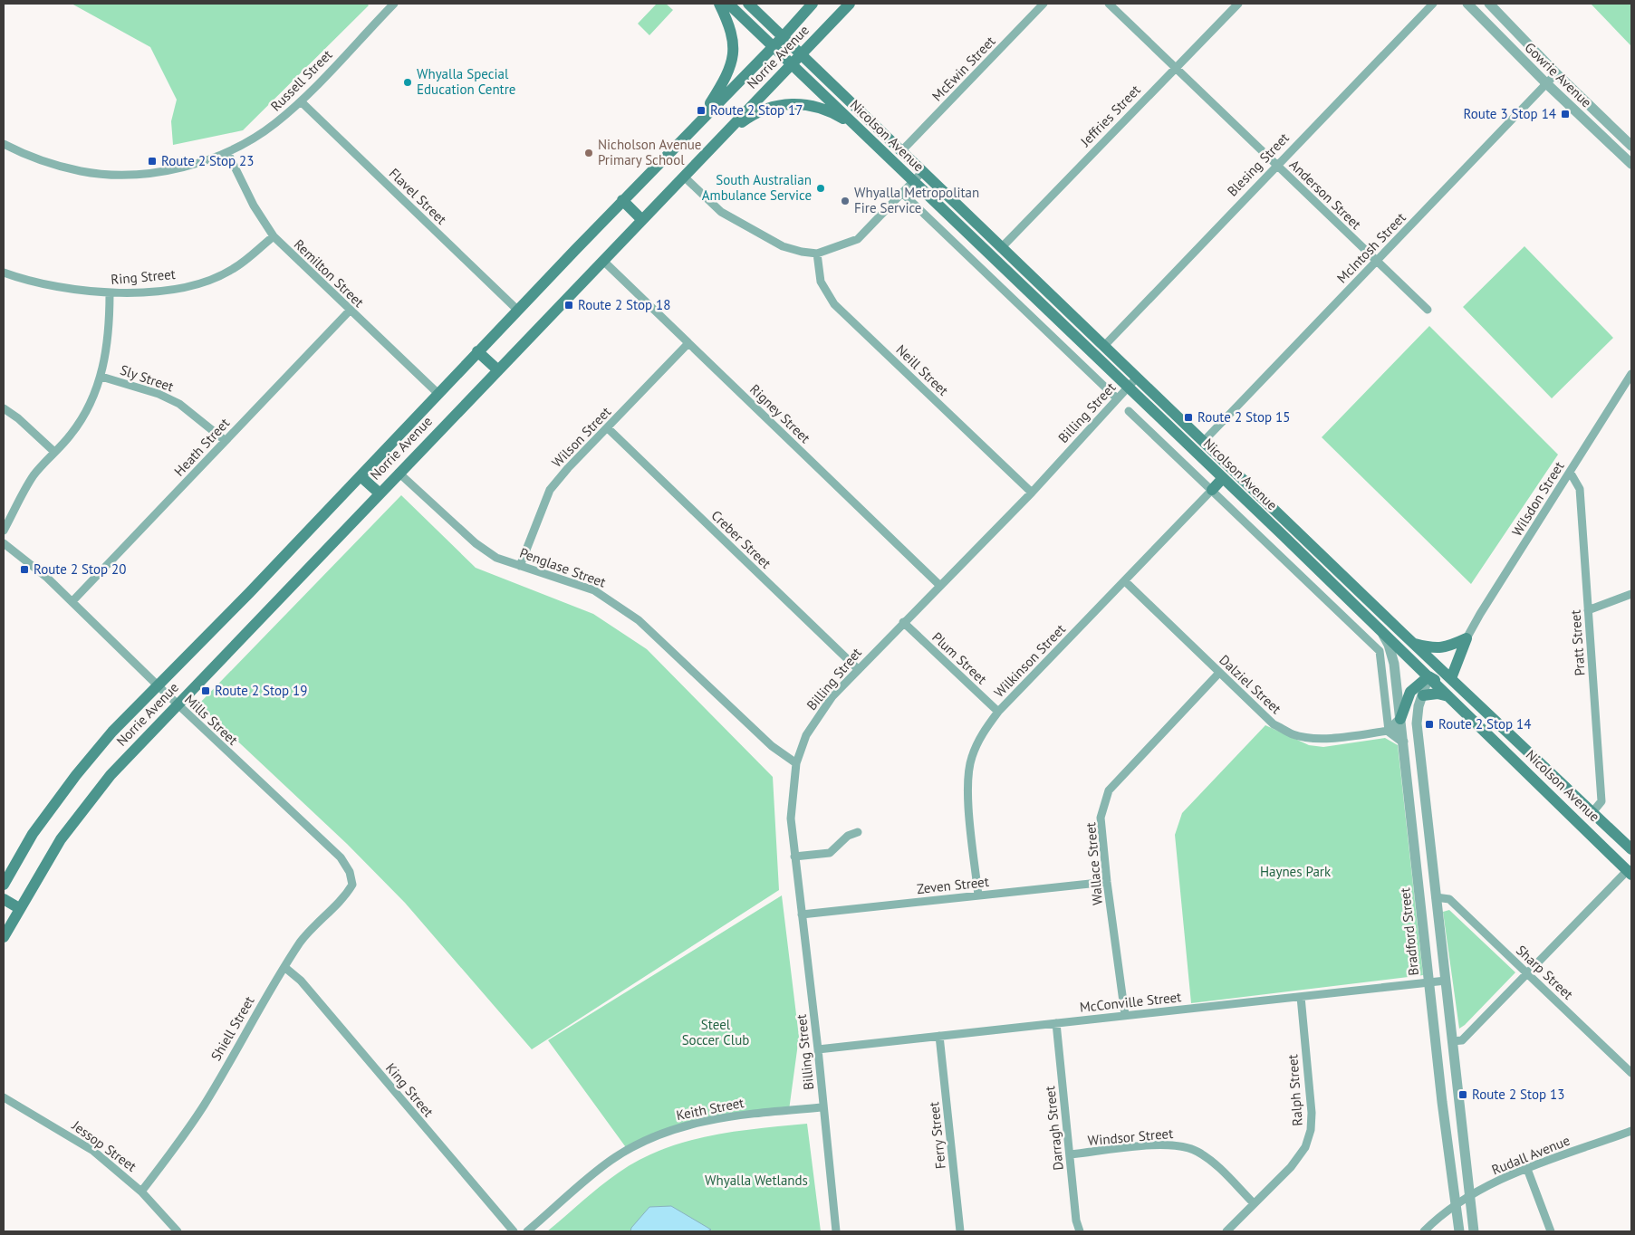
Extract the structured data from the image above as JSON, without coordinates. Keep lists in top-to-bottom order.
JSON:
{
  "streets": {
    "main road": ["Norrie Avenue", "Nicolson Avenue"],
    "street": [
      "McEwin Street",
      "Gowrie Avenue",
      "Russell Street",
      "Jeffries Street",
      "Blesing Street",
      "Anderson Street",
      "Flavel Street",
      "McIntosh Street",
      "Remilton Street",
      "Ring Street",
      "Neill Street",
      "Sly Street",
      "Billing Street",
      "Rigney Street",
      "Wilson Street",
      "Heath Street",
      "Wilsdon Street",
      "Creber Street",
      "Penglase Street",
      "Pratt Street",
      "Plum Street",
      "Wilkinson Street",
      "Dalziel Street",
      "Mills Street",
      "Wallace Street",
      "Zeven Street",
      "Bradford Street",
      "Sharp Street",
      "McConville Street",
      "Shiell Street",
      "King Street",
      "Ralph Street",
      "Keith Street",
      "Darragh Street",
      "Ferry Street",
      "Windsor Street",
      "Jessop Street",
      "Rudall Avenue"
    ]
  },
  "crossings": [
    ["Norrie Avenue", "Nicolson Avenue"],
    ["Norrie Avenue", "Flavel Street"],
    ["Norrie Avenue", "Remilton Street"],
    ["Norrie Avenue", "Rigney Street"],
    ["Norrie Avenue", "Penglase Street"],
    ["Norrie Avenue", "Mills Street"],
    ["McEwin Street", "Nicolson Avenue"],
    ["Gowrie Avenue", "McIntosh Street"],
    ["Russell Street", "Flavel Street"],
    ["Russell Street", "Remilton Street"],
    ["Jeffries Street", "Nicolson Avenue"],
    ["Jeffries Street", "Anderson Street"],
    ["Nicolson Avenue", "Blesing Street"],
    ["Nicolson Avenue", "McIntosh Street"],
    ["Nicolson Avenue", "Billing Street"],
    ["Nicolson Avenue", "Pratt Street"],
    ["Nicolson Avenue", "Bradford Street"],
    ["Blesing Street", "Anderson Street"],
    ["Anderson Street", "McIntosh Street"],
    ["Remilton Street", "Ring Street"],
    ["Remilton Street", "Heath Street"],
    ["Neill Street", "Billing Street"],
    ["Sly Street", "Heath Street"],
    ["Billing Street", "Rigney Street"],
    ["Billing Street", "Creber Street"],
    ["Billing Street", "Penglase Street"],
    ["Billing Street", "Plum Street"],
    ["Billing Street", "Zeven Street"],
    ["Billing Street", "McConville Street"],
    ["Billing Street", "Keith Street"],
    ["Rigney Street", "Wilson Street"],
    ["Wilson Street", "Creber Street"],
    ["Wilson Street", "Penglase Street"],
    ["Heath Street", "Mills Street"],
    ["Wilsdon Street", "Pratt Street"],
    ["Plum Street", "Wilkinson Street"],
    ["Wilkinson Street", "Dalziel Street"],
    ["Wilkinson Street", "Zeven Street"],
    ["Dalziel Street", "Wallace Street"],
    ["Mills Street", "Shiell Street"],
    ["Wallace Street", "Zeven Street"],
    ["Wallace Street", "McConville Street"],
    ["Bradford Street", "McConville Street"],
    ["Bradford Street", "Rudall Avenue"],
    ["McConville Street", "Ralph Street"],
    ["McConville Street", "Darragh Street"],
    ["McConville Street", "Ferry Street"],
    ["Shiell Street", "King Street"],
    ["Shiell Street", "Jessop Street"],
    ["Ralph Street", "Windsor Street"],
    ["Darragh Street", "Windsor Street"]
  ],
  "parks": ["Haynes Park", "Steel Soccer Club", "Whyalla Wetlands"],
  "places": {
    "other": [
      "Whyalla Special Education Centre",
      "Nicholson Avenue Primary School",
      "South Australian Ambulance Service",
      "Whyalla Metropolitan Fire Service"
    ],
    "transit": [
      "Route 2 Stop 17",
      "Route 3 Stop 14",
      "Route 2 Stop 23",
      "Route 2 Stop 18",
      "Route 2 Stop 15",
      "Route 2 Stop 20",
      "Route 2 Stop 19",
      "Route 2 Stop 14",
      "Route 2 Stop 13"
    ]
  }
}
